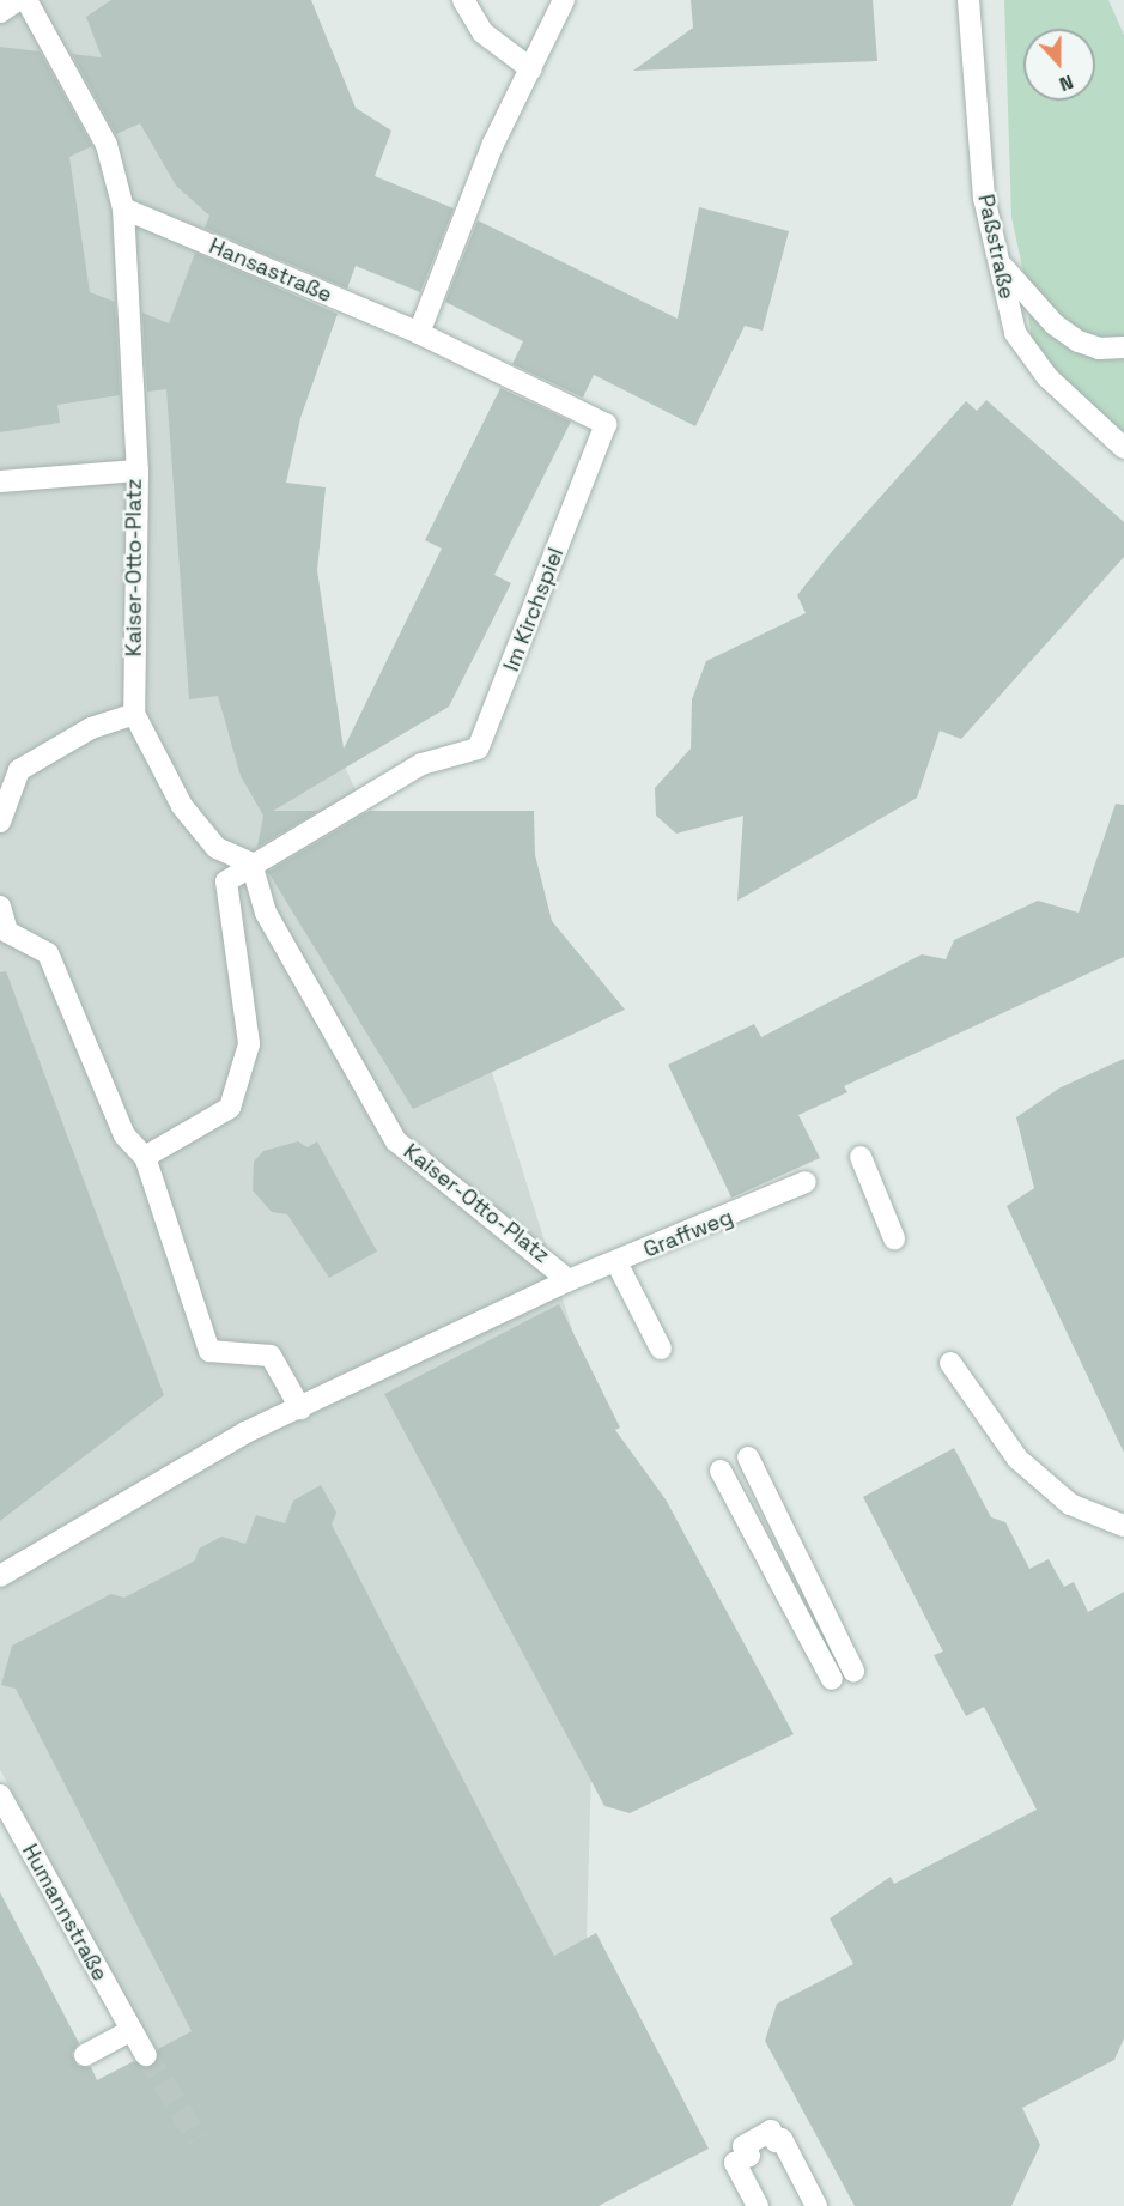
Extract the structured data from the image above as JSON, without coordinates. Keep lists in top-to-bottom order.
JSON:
{
  "streets": {
    "street": [
      "Paßstraße",
      "Hansastraße",
      "Kaiser-Otto-Platz",
      "Im Kirchspiel",
      "Graffweg",
      "Humannstraße"
    ]
  },
  "crossings": [
    ["Hansastraße", "Im Kirchspiel"],
    ["Kaiser-Otto-Platz", "Im Kirchspiel"],
    ["Kaiser-Otto-Platz", "Graffweg"]
  ],
  "north": "bottom"
}
